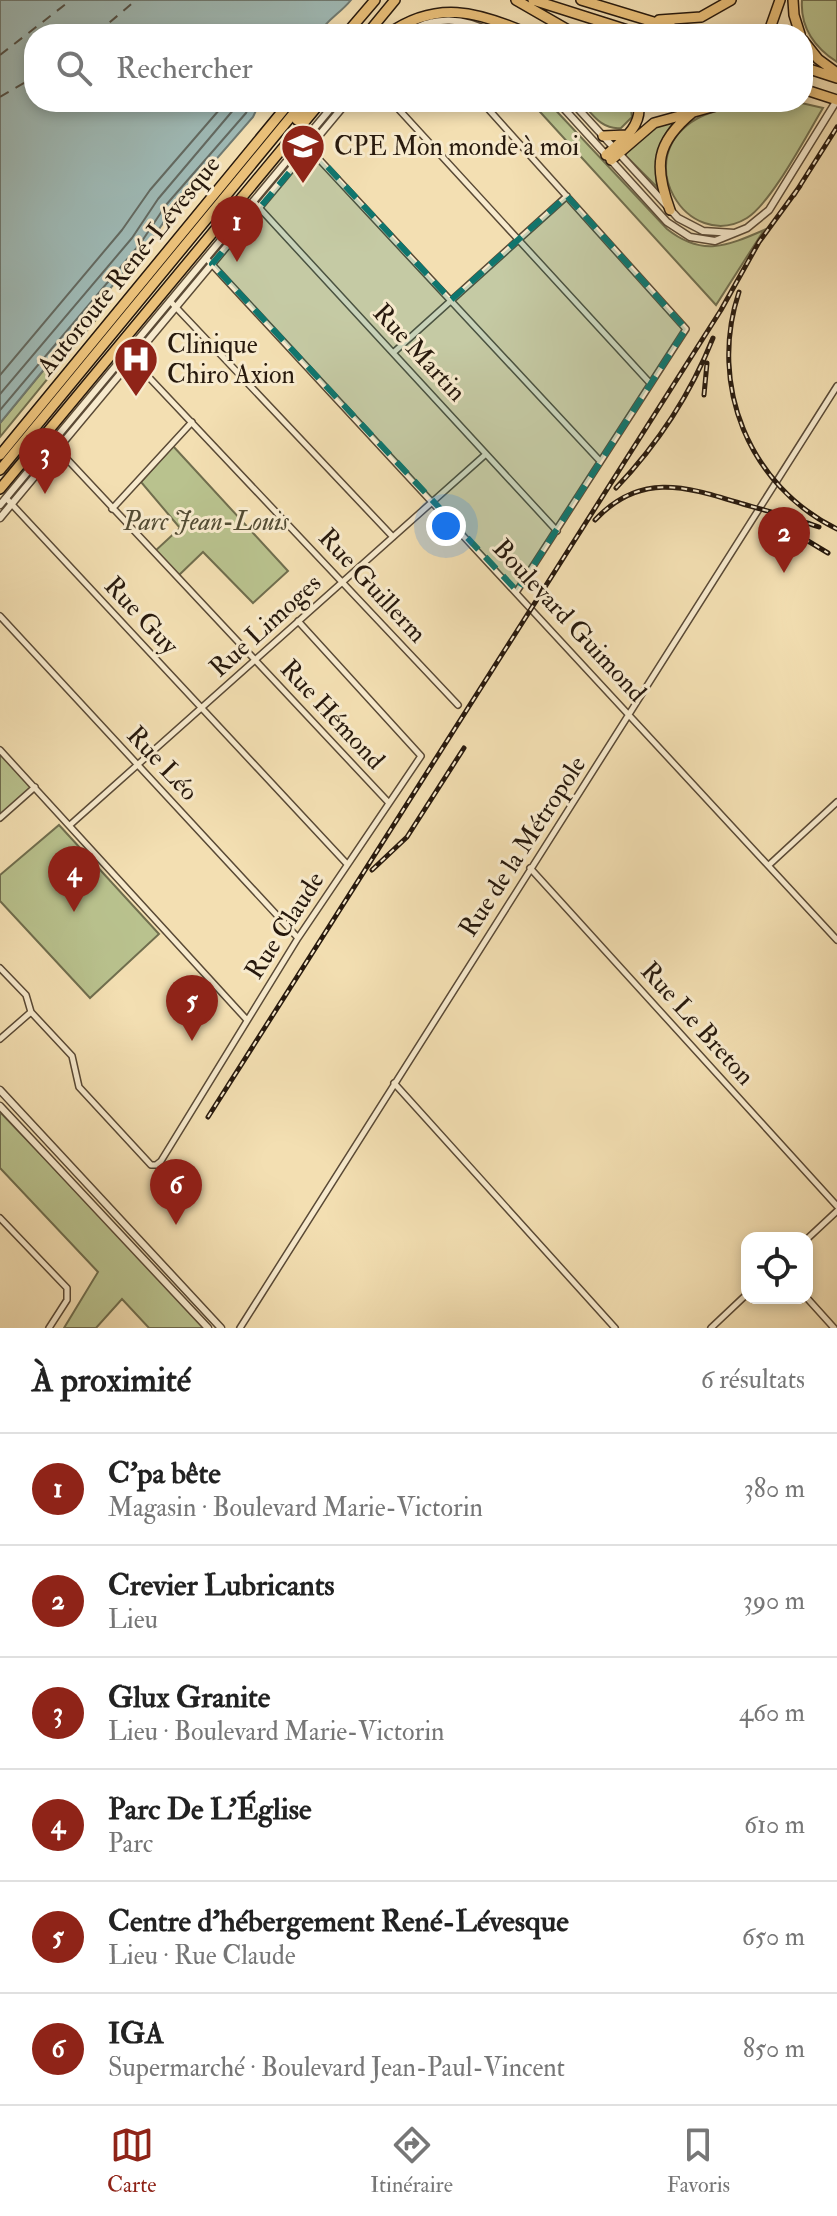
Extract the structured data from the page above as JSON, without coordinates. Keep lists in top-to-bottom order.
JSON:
{
  "streets": {
    "highway": ["Autoroute René-Lévesque"],
    "street": [
      "Rue Martin",
      "Rue Guillerm",
      "Rue Guy",
      "Boulevard Guimond",
      "Rue Limoges",
      "Rue Hémond",
      "Rue Léo",
      "Rue de la Métropole",
      "Rue Claude",
      "Rue Le Breton"
    ]
  },
  "crossings": [
    ["Rue Martin", "Rue Limoges"],
    ["Rue Guillerm", "Rue Limoges"],
    ["Rue Guy", "Rue Limoges"],
    ["Rue Guy", "Rue Claude"],
    ["Boulevard Guimond", "Rue Limoges"],
    ["Boulevard Guimond", "Rue de la Métropole"],
    ["Rue Limoges", "Rue Hémond"],
    ["Rue Limoges", "Rue Léo"],
    ["Rue Limoges", "Rue Claude"],
    ["Rue Hémond", "Rue Claude"],
    ["Rue Léo", "Rue Claude"],
    ["Rue de la Métropole", "Rue Le Breton"]
  ],
  "parks": ["Parc Jean-Louis"],
  "places": {
    "school or university": ["CPE Mon monde à moi"],
    "hospital": ["Clinique Chiro Axion"]
  },
  "page": {
    "search": "Rechercher",
    "pins": [
      "1",
      "3",
      "2",
      "4",
      "5",
      "6"
    ],
    "heading": ["À proximité", "6 résultats"],
    "list": [
      {
        "mark": "1",
        "name": "C'pa bête",
        "note": "Magasin · Boulevard Marie-Victorin",
        "value": "380 m"
      },
      {
        "mark": "2",
        "name": "Crevier Lubricants",
        "note": "Lieu",
        "value": "390 m"
      },
      {
        "mark": "3",
        "name": "Glux Granite",
        "note": "Lieu · Boulevard Marie-Victorin",
        "value": "460 m"
      },
      {
        "mark": "4",
        "name": "Parc De L'Église",
        "note": "Parc",
        "value": "610 m"
      },
      {
        "mark": "5",
        "name": "Centre d'hébergement René-Lévesque",
        "note": "Lieu · Rue Claude",
        "value": "650 m"
      },
      {
        "mark": "6",
        "name": "IGA",
        "note": "Supermarché · Boulevard Jean-Paul-Vincent",
        "value": "850 m"
      }
    ],
    "nav": ["Carte", "Itinéraire", "Favoris"]
  }
}
